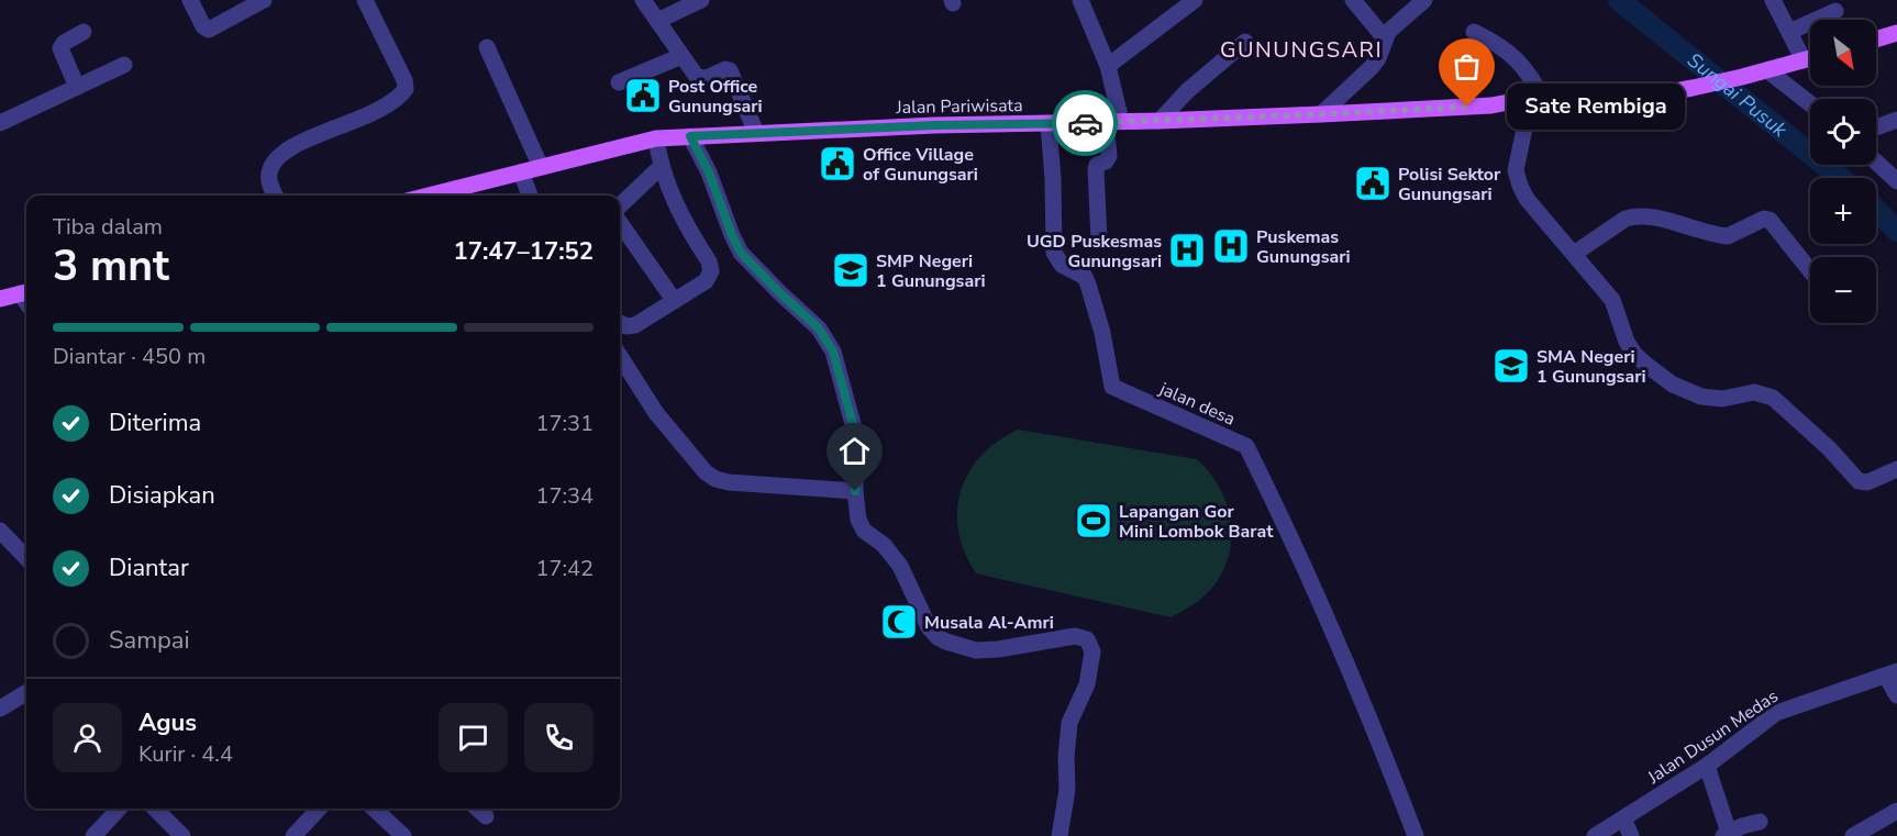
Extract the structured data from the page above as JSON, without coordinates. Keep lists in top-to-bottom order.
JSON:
{
  "streets": {
    "main road": ["Jalan Pariwisata"],
    "street": ["jalan desa", "Jalan Dusun Medas"]
  },
  "crossings": [
    ["Jalan Pariwisata", "jalan desa"]
  ],
  "districts": ["GUNUNGSARI"],
  "water": ["Sungai Pusuk"],
  "places": {
    "public building": ["Post Office Gunungsari", "Office Village of Gunungsari", "Polisi Sektor Gunungsari"],
    "other": ["Sate Rembiga"],
    "hospital": ["Puskemas Gunungsari", "UGD Puskesmas Gunungsari"],
    "school or university": ["SMP Negeri 1 Gunungsari", "SMA Negeri 1 Gunungsari"],
    "sports": ["Lapangan Gor Mini Lombok Barat"],
    "mosque": ["Musala Al-Amri"]
  },
  "north": "bottom right",
  "page": {
    "map_buttons": ["+", "−"],
    "bubble": "Sate Rembiga",
    "heading": ["3 mnt", "Tiba dalam", "17:47–17:52"],
    "panel": ["Agus", "Kurir · 4.4"],
    "bar": "Diantar · 450 m",
    "list": [
      ["Diterima", "17:31"],
      ["Disiapkan", "17:34"],
      ["Diantar", "17:42"],
      "Sampai"
    ]
  }
}
